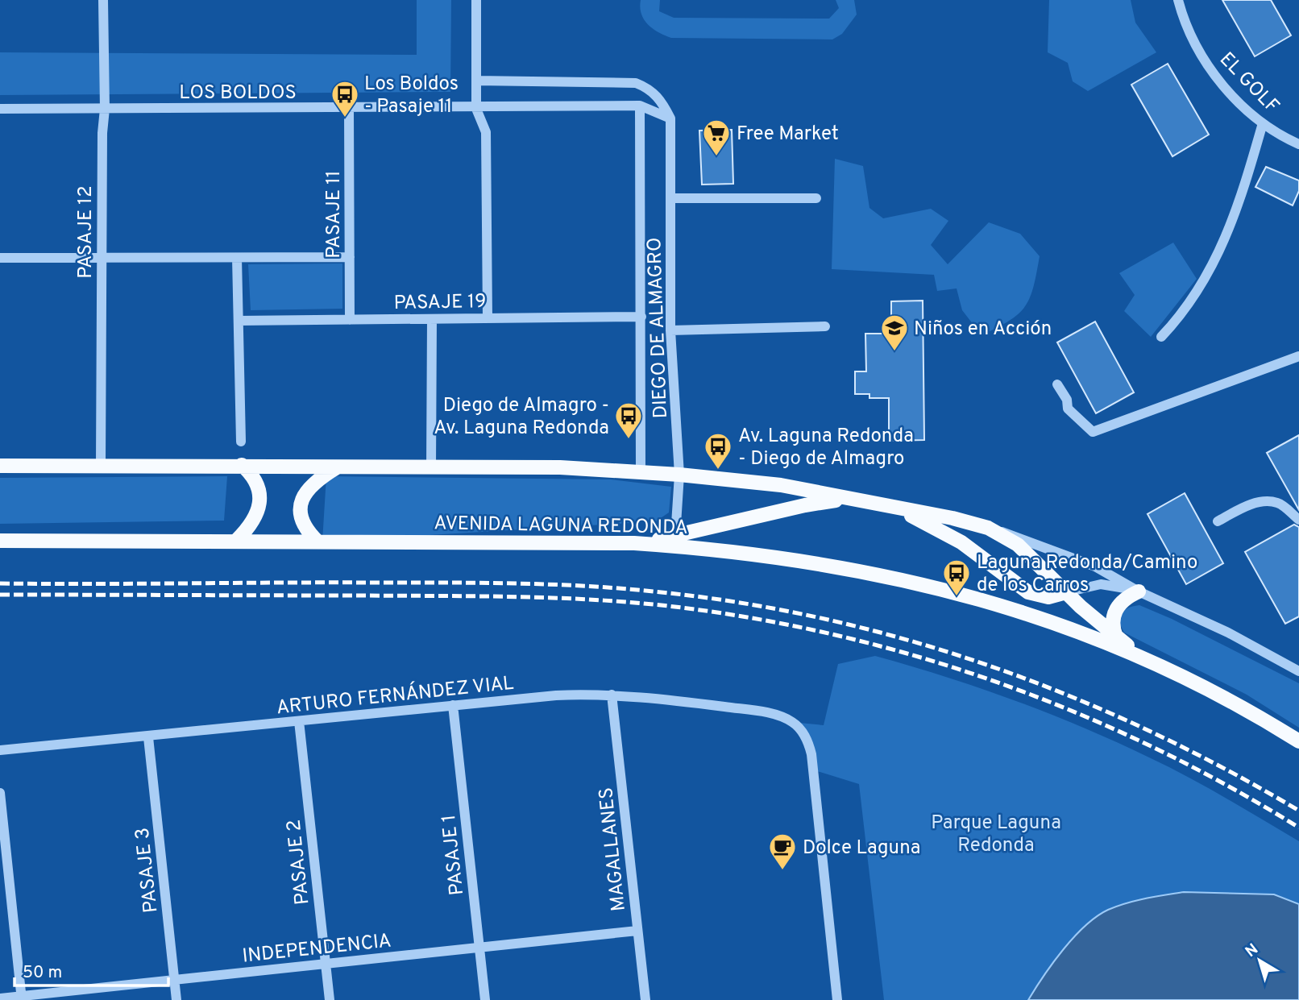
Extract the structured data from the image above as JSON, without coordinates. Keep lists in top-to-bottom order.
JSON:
{
  "streets": {
    "main road": ["AVENIDA LAGUNA REDONDA"],
    "street": [
      "EL GOLF",
      "LOS BOLDOS",
      "PASAJE 11",
      "PASAJE 12",
      "PASAJE 19",
      "DIEGO DE ALMAGRO",
      "ARTURO FERNÁNDEZ VIAL",
      "MAGALLANES",
      "PASAJE 1",
      "PASAJE 2",
      "PASAJE 3",
      "INDEPENDENCIA"
    ]
  },
  "crossings": [
    ["LOS BOLDOS", "PASAJE 11"],
    ["LOS BOLDOS", "PASAJE 12"],
    ["PASAJE 11", "PASAJE 19"],
    ["PASAJE 19", "DIEGO DE ALMAGRO"],
    ["ARTURO FERNÁNDEZ VIAL", "MAGALLANES"],
    ["ARTURO FERNÁNDEZ VIAL", "PASAJE 1"],
    ["ARTURO FERNÁNDEZ VIAL", "PASAJE 2"],
    ["ARTURO FERNÁNDEZ VIAL", "PASAJE 3"],
    ["MAGALLANES", "INDEPENDENCIA"],
    ["PASAJE 1", "INDEPENDENCIA"],
    ["PASAJE 2", "INDEPENDENCIA"],
    ["PASAJE 3", "INDEPENDENCIA"]
  ],
  "parks": ["Parque Laguna Redonda"],
  "places": {
    "bus stop": [
      "Los Boldos - Pasaje 11",
      "Diego de Almagro - Av. Laguna Redonda",
      "Av. Laguna Redonda - Diego de Almagro",
      "Laguna Redonda/Camino de los Carros"
    ],
    "supermarket": ["Free Market"],
    "school or university": ["Niños en Acción"],
    "cafe": ["Dolce Laguna"]
  },
  "scale_bar": "50 m",
  "north": "top left"
}
